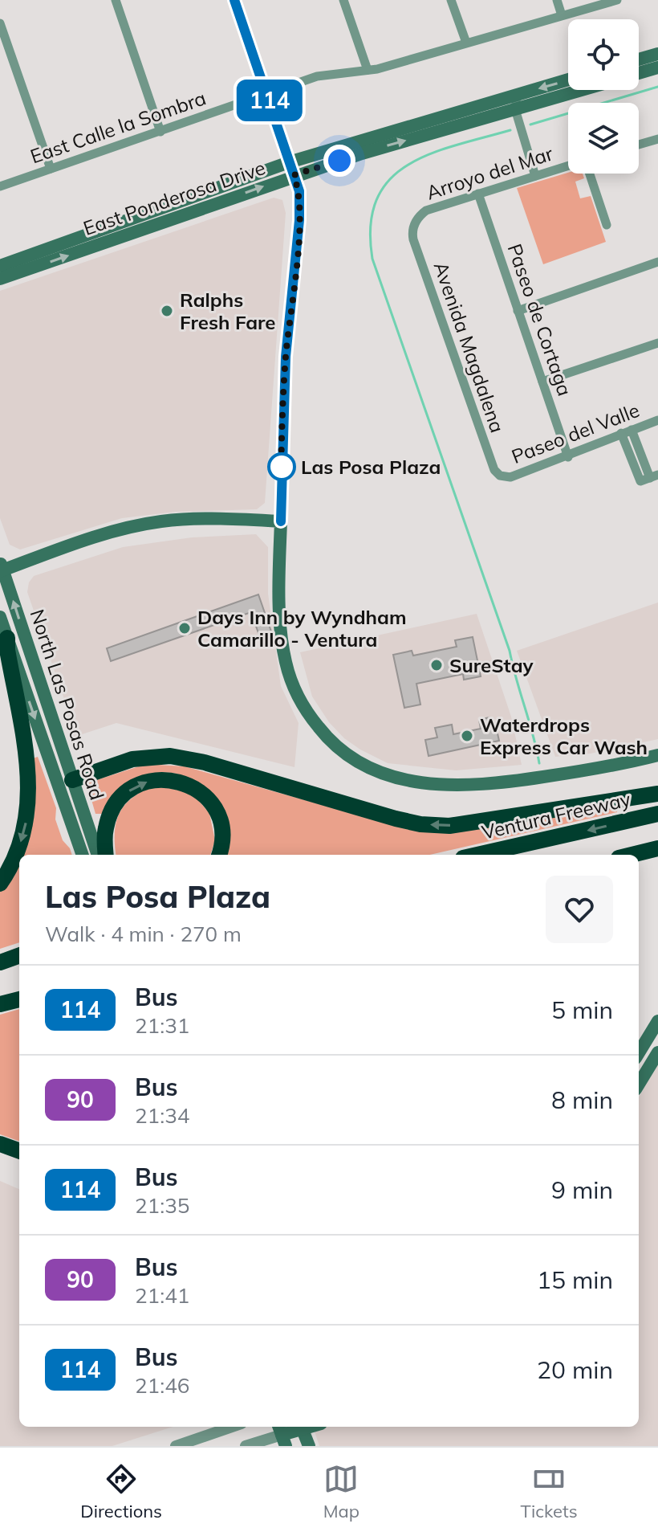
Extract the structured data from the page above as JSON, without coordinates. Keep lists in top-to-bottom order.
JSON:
{
  "streets": {
    "highway": ["Ventura Freeway"],
    "main road": ["East Ponderosa Drive", "North Las Posas Road"],
    "street": [
      "East Calle la Sombra",
      "Arroyo del Mar",
      "Paseo de Cortaga",
      "Avenida Magdalena",
      "Paseo del Valle"
    ]
  },
  "crossings": [
    ["Arroyo del Mar", "Paseo de Cortaga"],
    ["Arroyo del Mar", "Avenida Magdalena"],
    ["Paseo de Cortaga", "Paseo del Valle"],
    ["Avenida Magdalena", "Paseo del Valle"]
  ],
  "places": [
    "Ralphs Fresh Fare",
    "Las Posa Plaza",
    "Days Inn by Wyndham Camarillo - Ventura",
    "SureStay",
    "Waterdrops Express Car Wash"
  ],
  "lines": ["bus line 114"],
  "page": {
    "on_map": "114",
    "heading": ["Las Posa Plaza", "Walk · 4 min · 270 m"],
    "list": [
      {
        "mark": "114",
        "name": "Bus",
        "note": "21:31",
        "value": "5 min"
      },
      {
        "mark": "90",
        "name": "Bus",
        "note": "21:34",
        "value": "8 min"
      },
      {
        "mark": "114",
        "name": "Bus",
        "note": "21:35",
        "value": "9 min"
      },
      {
        "mark": "90",
        "name": "Bus",
        "note": "21:41",
        "value": "15 min"
      },
      {
        "mark": "114",
        "name": "Bus",
        "note": "21:46",
        "value": "20 min"
      }
    ],
    "tabs": ["Directions", "Map", "Tickets"]
  }
}
